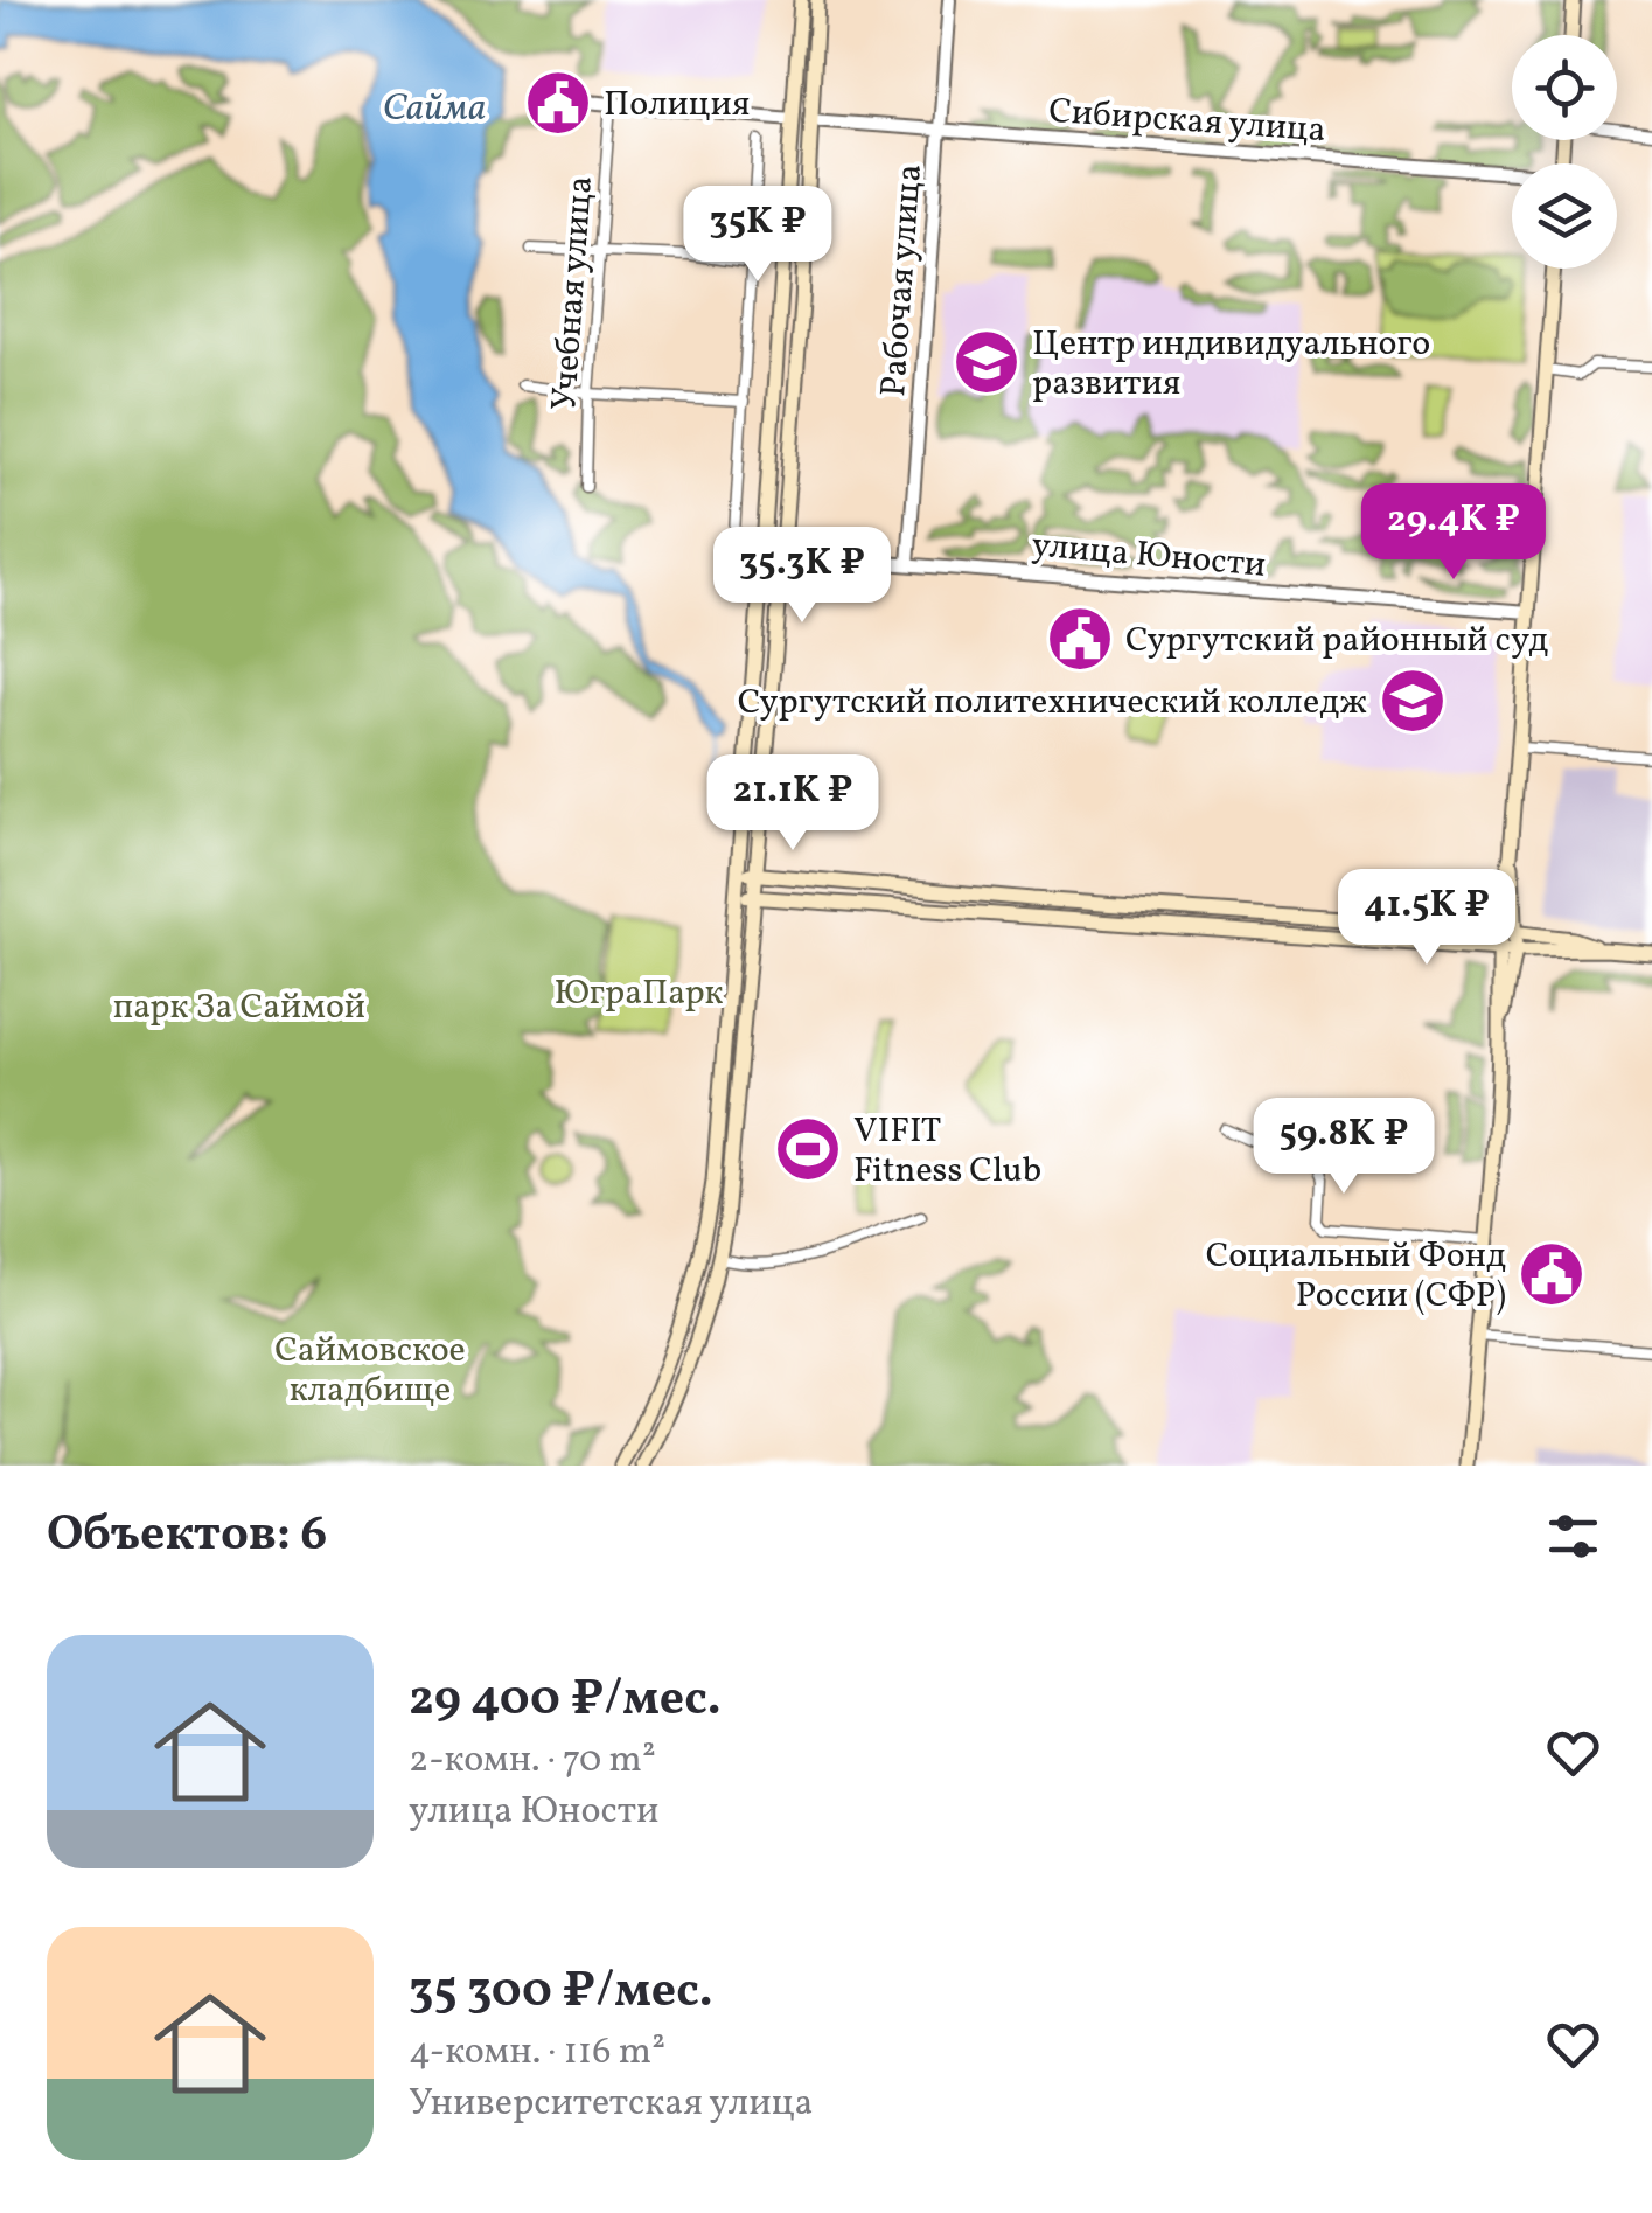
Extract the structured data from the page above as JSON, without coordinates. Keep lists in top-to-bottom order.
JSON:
{
  "streets": {
    "street": [
      "Сибирская улица",
      "Рабочая улица",
      "Учебная улица",
      "улица Юности"
    ]
  },
  "crossings": [
    ["Сибирская улица", "Рабочая улица"],
    ["Рабочая улица", "улица Юности"]
  ],
  "water": ["Сайма"],
  "parks": ["ЮграПарк", "парк За Саймой", "Саймовское кладбище"],
  "places": {
    "public building": ["Полиция", "Сургутский районный суд", "Социальный Фонд России (СФР)"],
    "school or university": ["Центр индивидуального развития", "Сургутский политехнический колледж"],
    "sports": ["VIFIT Fitness Club"]
  },
  "page": {
    "price": [
      "35K ₽",
      "29.4K ₽",
      "35.3K ₽",
      "21.1K ₽",
      "41.5K ₽",
      "59.8K ₽"
    ],
    "heading": "Объектов: 6",
    "list": [
      {
        "name": "29 400 ₽/мес.",
        "note": "2-комн. · 70 m² · улица Юности"
      },
      {
        "name": "35 300 ₽/мес.",
        "note": "4-комн. · 116 m² · Университетская улица"
      }
    ]
  }
}
